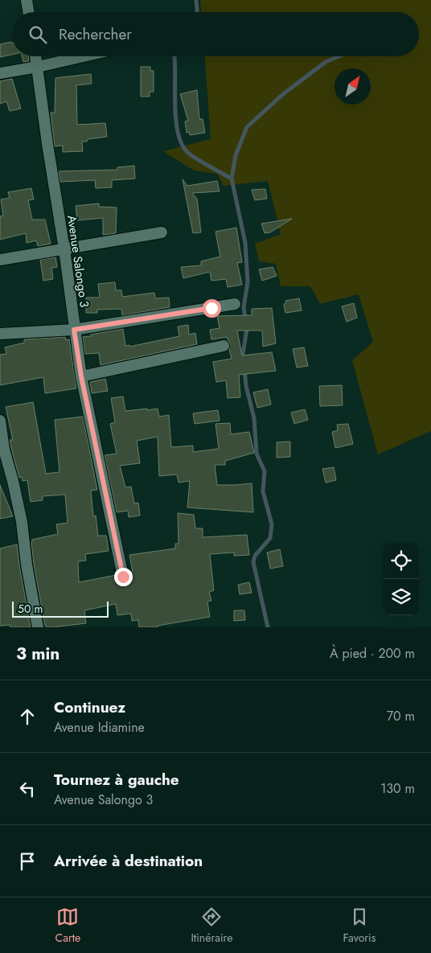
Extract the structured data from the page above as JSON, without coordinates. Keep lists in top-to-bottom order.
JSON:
{
  "streets": {
    "street": ["Avenue Salongo 3"]
  },
  "scale_bar": "50 m",
  "north": "top right",
  "page": {
    "search": "Rechercher",
    "scale": "50 m",
    "heading": ["3 min", "À pied · 200 m"],
    "list": [
      ["Continuez", "Avenue Idiamine", "70 m"],
      ["Tournez à gauche", "Avenue Salongo 3", "130 m"],
      "Arrivée à destination"
    ],
    "nav": ["Carte", "Itinéraire", "Favoris"]
  }
}
